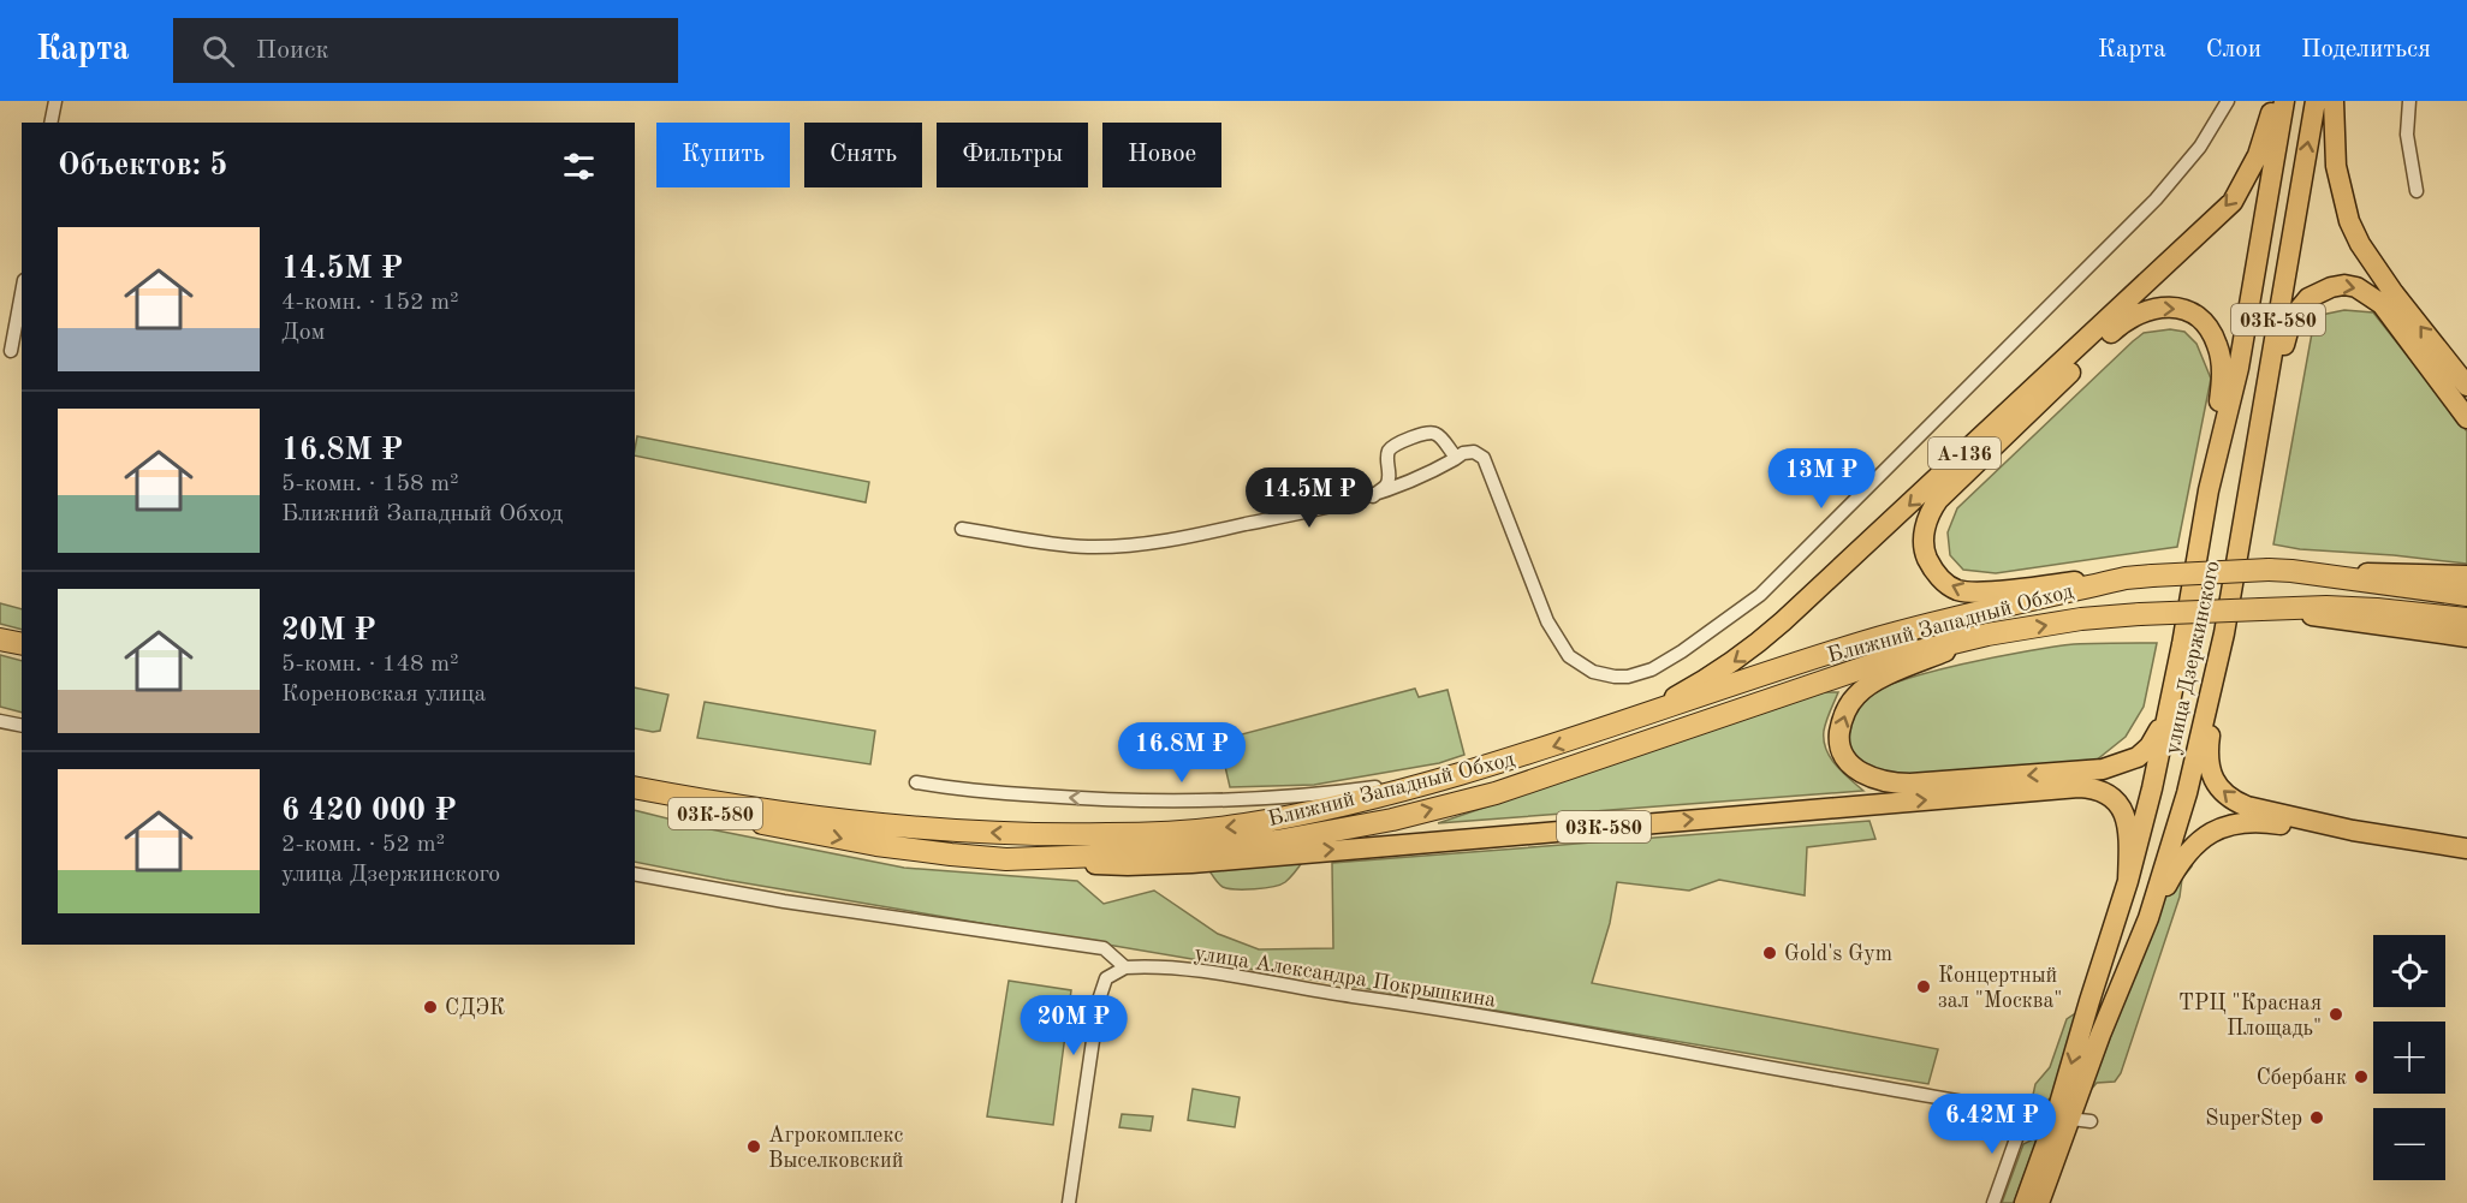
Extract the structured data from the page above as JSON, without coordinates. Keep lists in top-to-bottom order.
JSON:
{
  "streets": {
    "highway": ["03К-580", "Ближний Западный Обход"],
    "main road": ["А-136", "улица Дзержинского"],
    "street": ["улица Александра Покрышкина"]
  },
  "crossings": [
    ["03К-580", "улица Дзержинского"],
    ["А-136", "Ближний Западный Обход"],
    ["А-136", "улица Дзержинского"],
    ["улица Дзержинского", "улица Александра Покрышкина"]
  ],
  "places": [
    "Gold's Gym",
    "Концертный зал \"Москва\"",
    "СДЭК",
    "ТРЦ \"Красная Площадь\"",
    "Сбербанк",
    "SuperStep",
    "Агрокомплекс Выселковский"
  ],
  "page": {
    "header": "Карта",
    "search": "Поиск",
    "nav": ["Карта", "Слои", "Поделиться"],
    "chip": [
      "Купить",
      "Снять",
      "Фильтры",
      "Новое"
    ],
    "heading": "Объектов: 5",
    "list": [
      {
        "name": "14.5M ₽",
        "note": "4-комн. · 152 m² · Дом"
      },
      {
        "name": "16.8M ₽",
        "note": "5-комн. · 158 m² · Ближний Западный Обход"
      },
      {
        "name": "20M ₽",
        "note": "5-комн. · 148 m² · Кореновская улица"
      },
      {
        "name": "6 420 000 ₽",
        "note": "2-комн. · 52 m² · улица Дзержинского"
      }
    ],
    "price": [
      "13M ₽",
      "14.5M ₽",
      "16.8M ₽",
      "20M ₽",
      "6.42M ₽"
    ],
    "map_buttons": ["+", "−"]
  }
}
